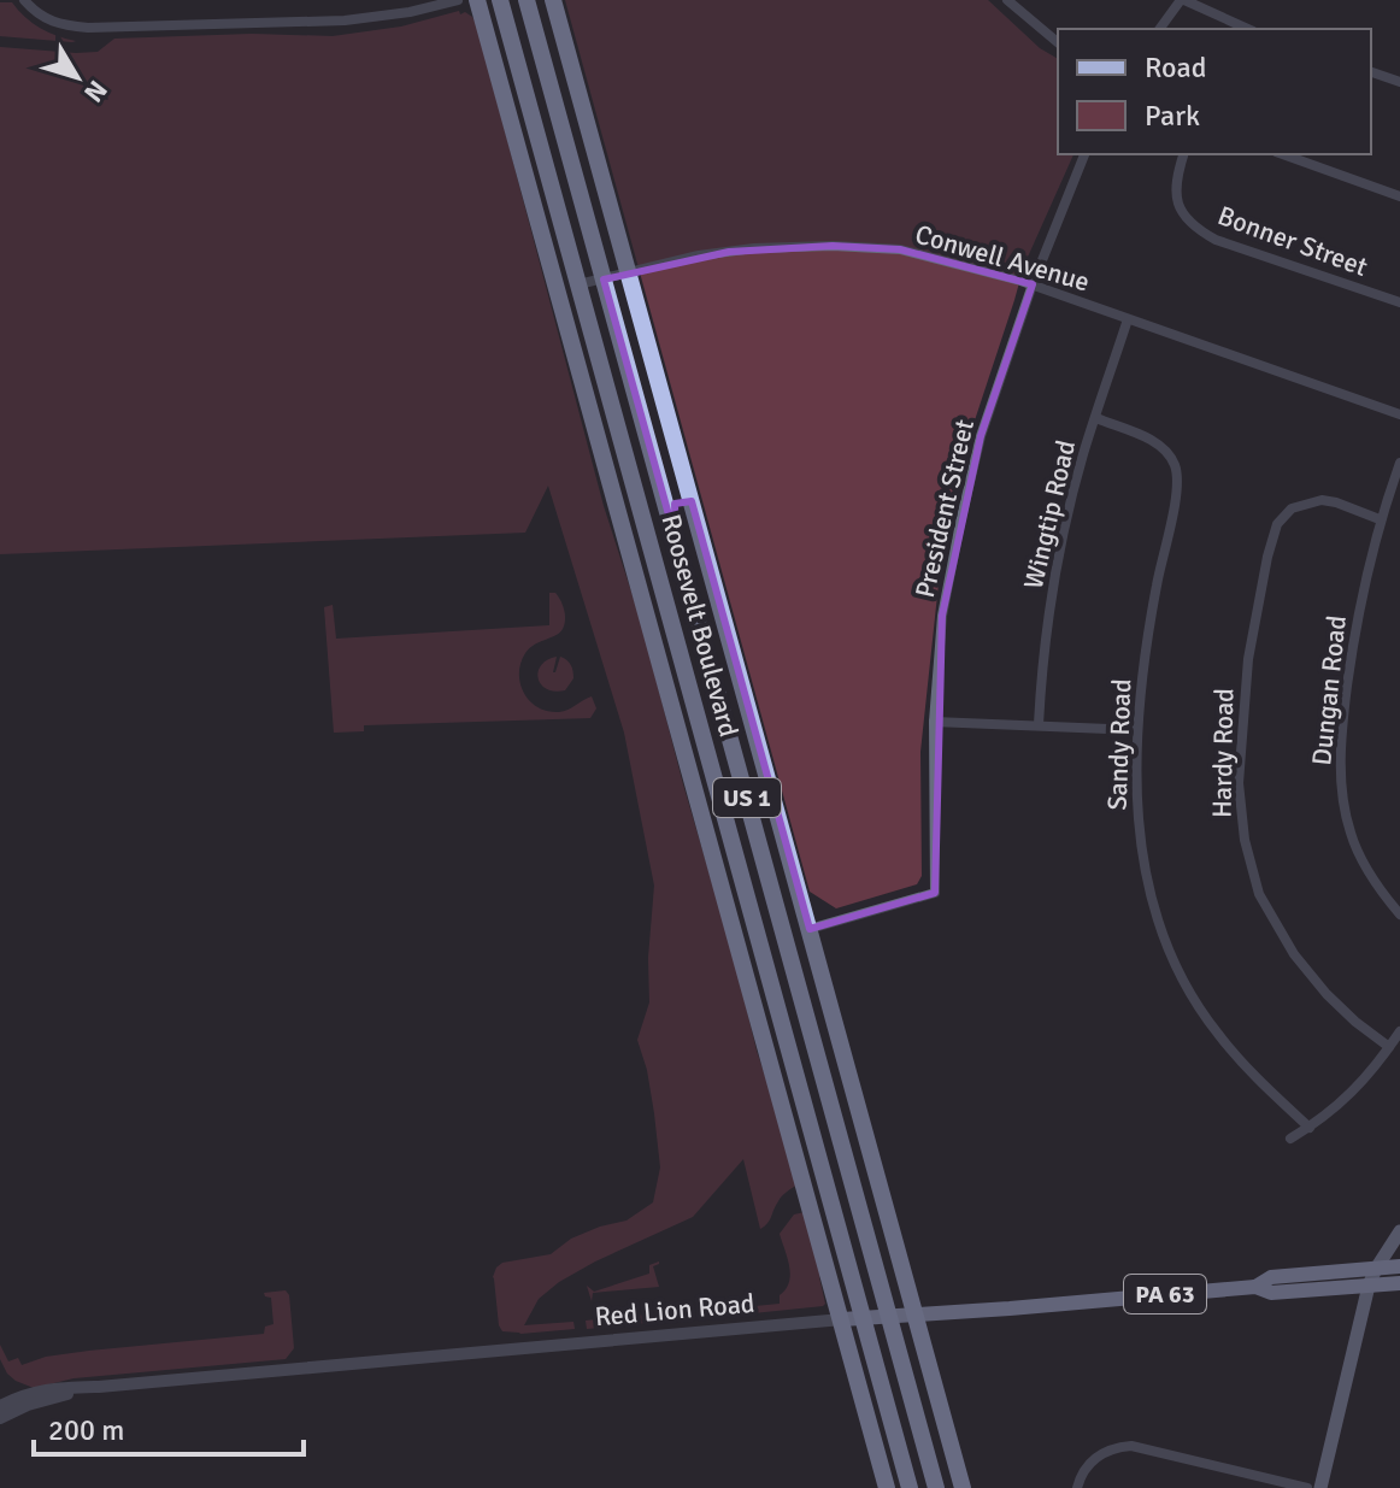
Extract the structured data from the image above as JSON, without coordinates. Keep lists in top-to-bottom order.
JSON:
{
  "streets": {
    "highway": ["Roosevelt Boulevard", "US 1"],
    "main road": ["PA 63", "Red Lion Road"],
    "street": [
      "Bonner Street",
      "Conwell Avenue",
      "President Street",
      "Wingtip Road",
      "Dungan Road",
      "Sandy Road",
      "Hardy Road"
    ]
  },
  "crossings": [
    ["Conwell Avenue", "President Street"],
    ["Conwell Avenue", "Wingtip Road"],
    ["Conwell Avenue", "Roosevelt Boulevard"],
    ["President Street", "Roosevelt Boulevard"],
    ["Wingtip Road", "Sandy Road"],
    ["Roosevelt Boulevard", "Red Lion Road"],
    ["Dungan Road", "Hardy Road"]
  ],
  "legend": ["Road", "Park"],
  "scale_bar": "200 m",
  "north": "bottom right"
}
